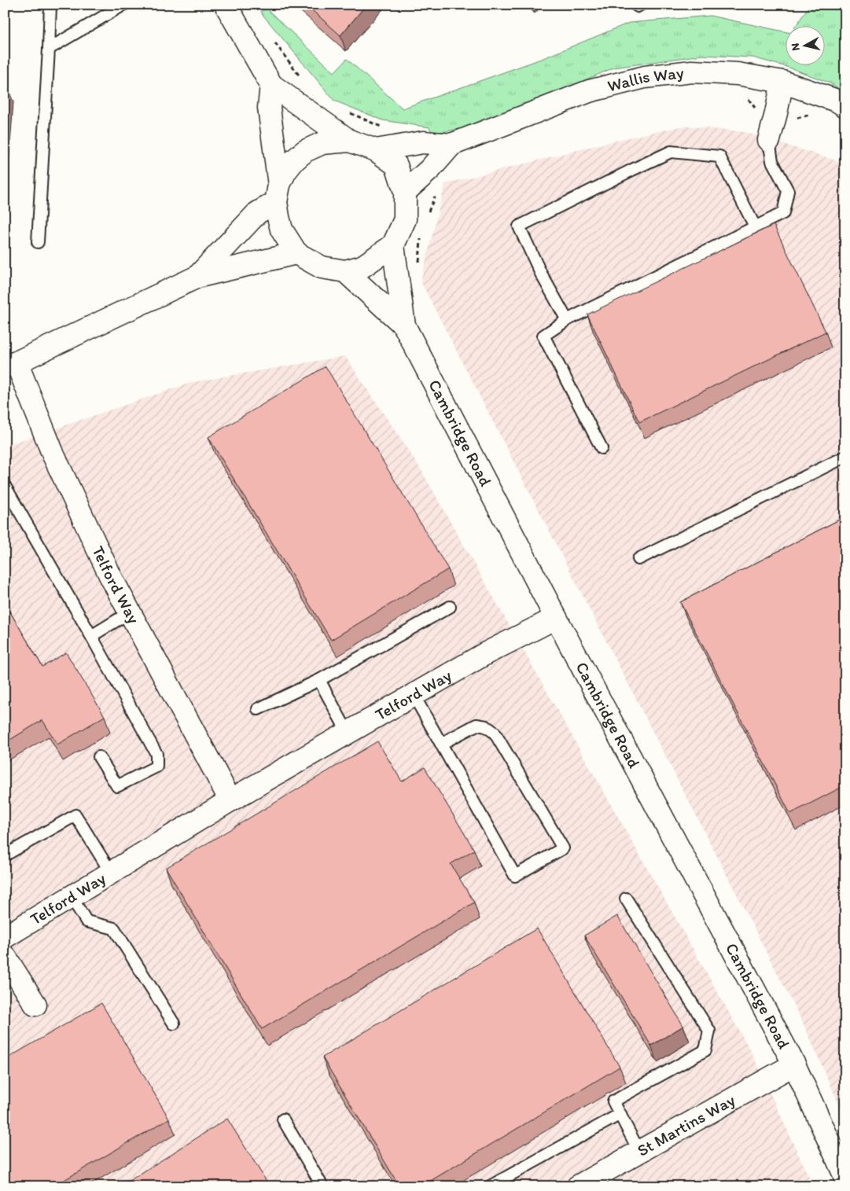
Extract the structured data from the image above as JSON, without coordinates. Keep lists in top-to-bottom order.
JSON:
{
  "streets": {
    "street": [
      "Wallis Way",
      "Cambridge Road",
      "Telford Way",
      "St Martins Way"
    ]
  },
  "crossings": [
    ["Wallis Way", "Cambridge Road"],
    ["Cambridge Road", "Telford Way"],
    ["Cambridge Road", "St Martins Way"]
  ],
  "north": "left"
}
